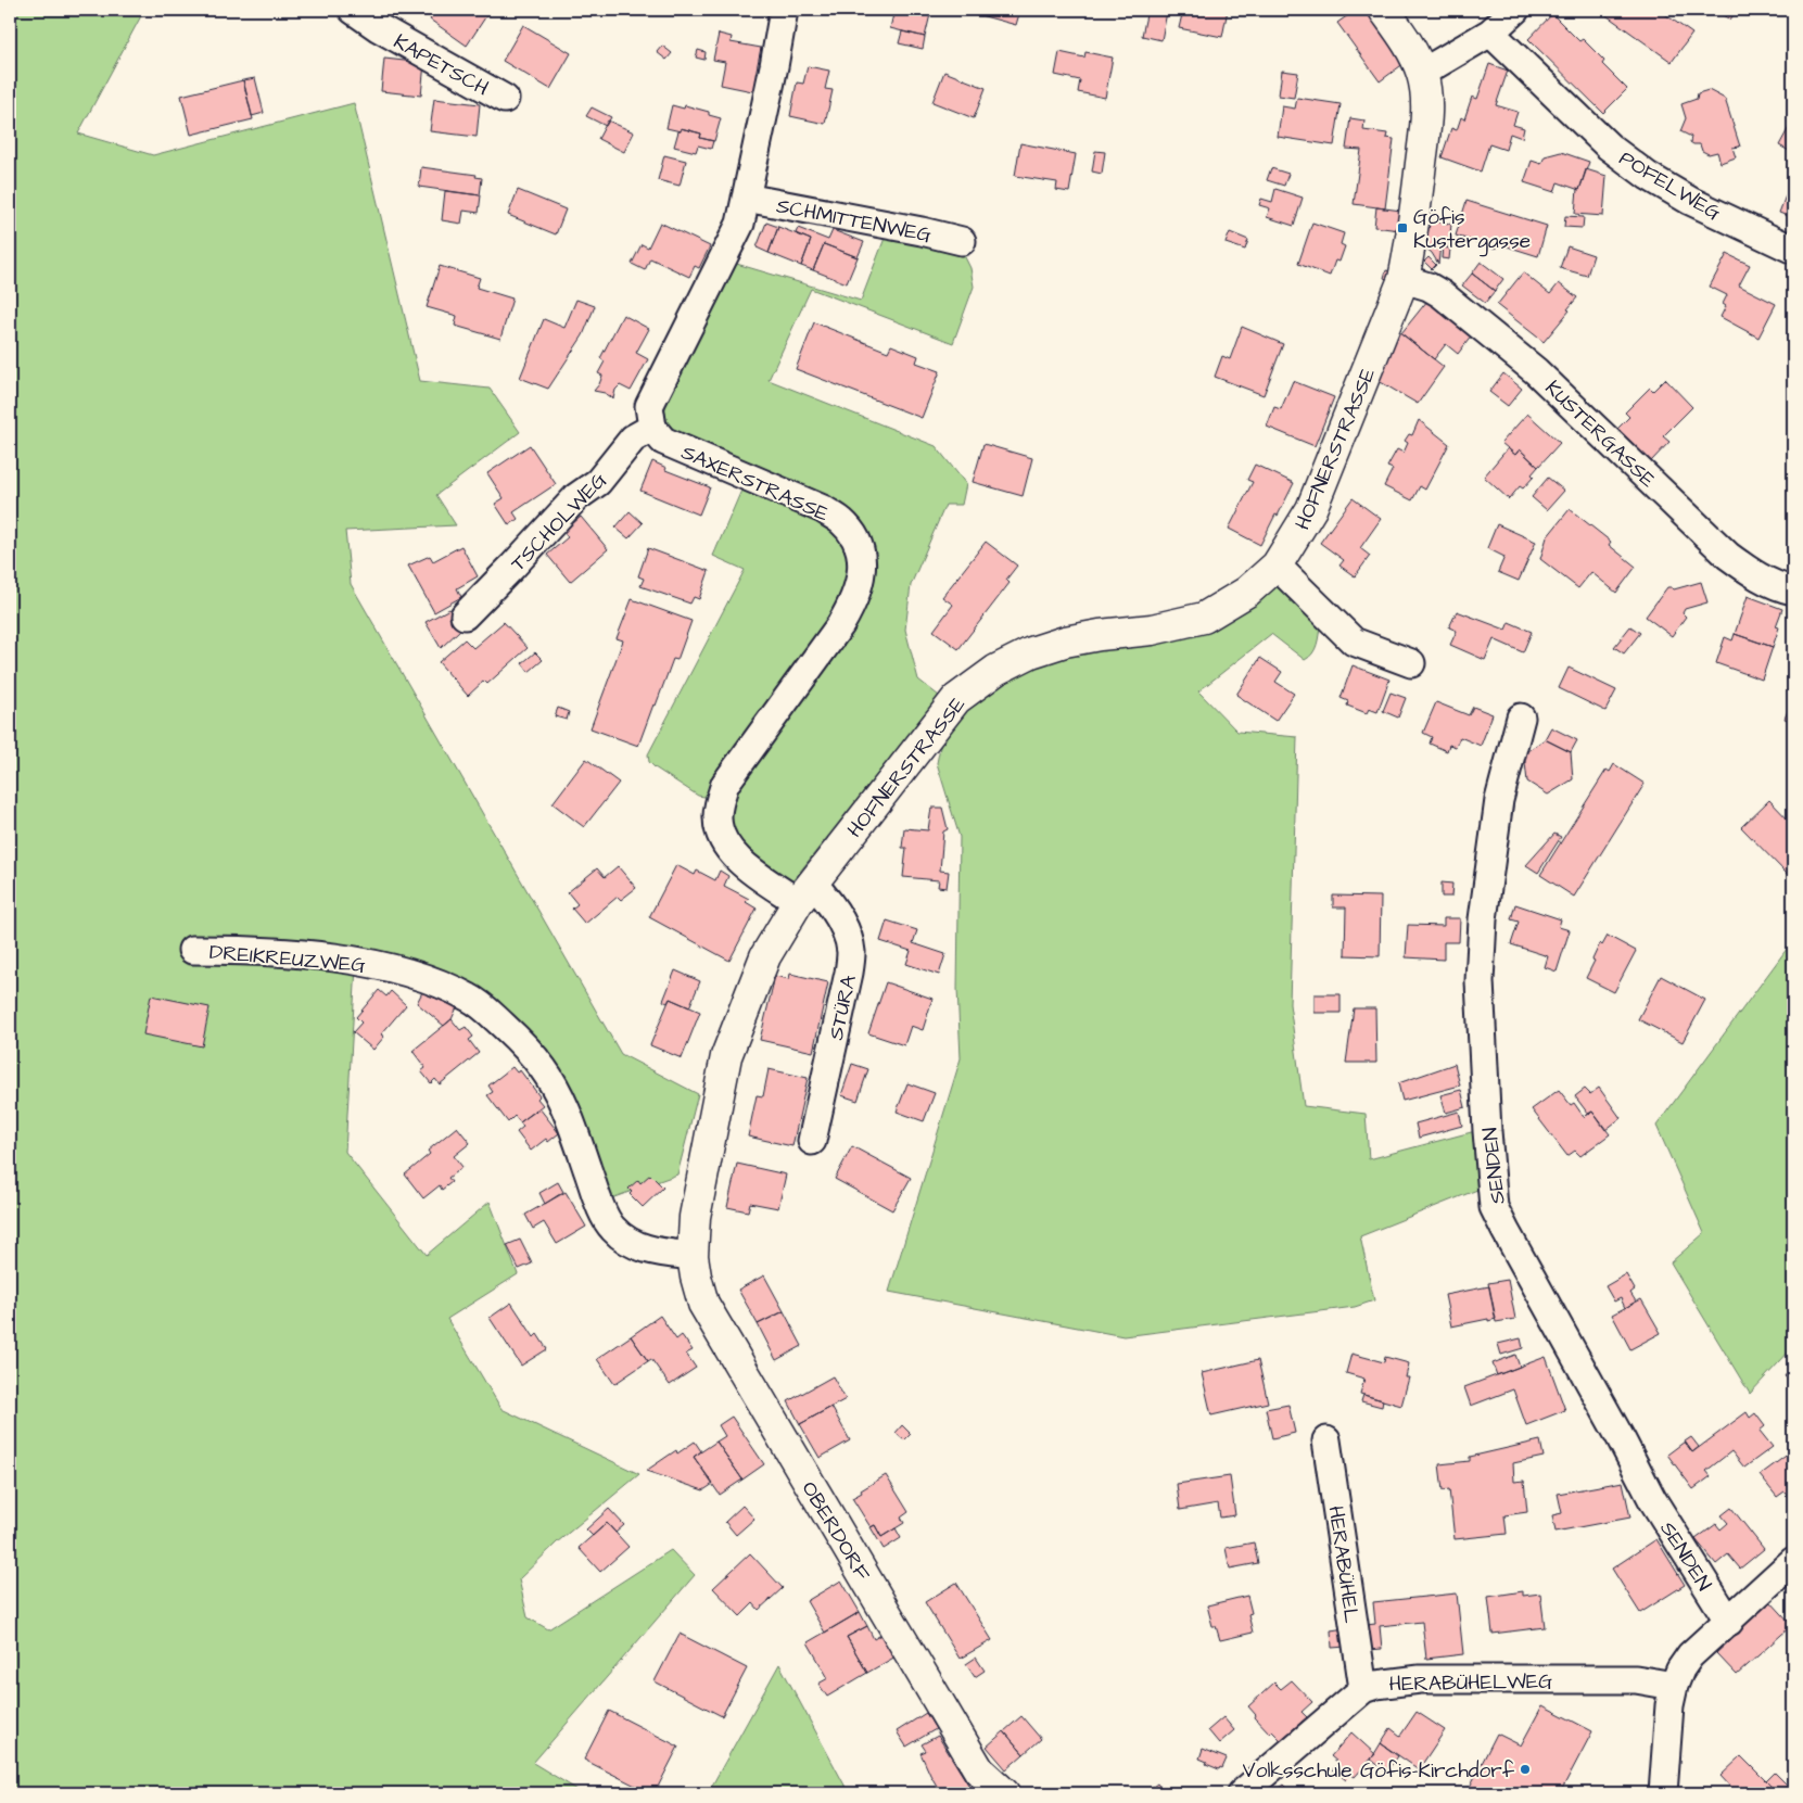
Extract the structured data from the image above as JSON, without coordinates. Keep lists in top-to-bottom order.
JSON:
{
  "streets": {
    "main road": ["HOFNERSTRASSE", "OBERDORF"],
    "street": [
      "KAPETSCH",
      "POFELWEG",
      "SCHMITTENWEG",
      "KUSTERGASSE",
      "SAXERSTRASSE",
      "TSCHOLWEG",
      "DREIKREUZWEG",
      "STÜRA",
      "SENDEN",
      "HERABÜHEL",
      "HERABÜHELWEG"
    ]
  },
  "crossings": [
    ["KUSTERGASSE", "HOFNERSTRASSE"],
    ["HOFNERSTRASSE", "SAXERSTRASSE"],
    ["HOFNERSTRASSE", "DREIKREUZWEG"],
    ["HOFNERSTRASSE", "STÜRA"],
    ["HOFNERSTRASSE", "OBERDORF"],
    ["SAXERSTRASSE", "TSCHOLWEG"],
    ["SAXERSTRASSE", "STÜRA"],
    ["DREIKREUZWEG", "OBERDORF"],
    ["HERABÜHEL", "HERABÜHELWEG"]
  ],
  "places": {
    "transit": ["Göfis Kustergasse"],
    "other": ["Volksschule Göfis-Kirchdorf"]
  }
}
